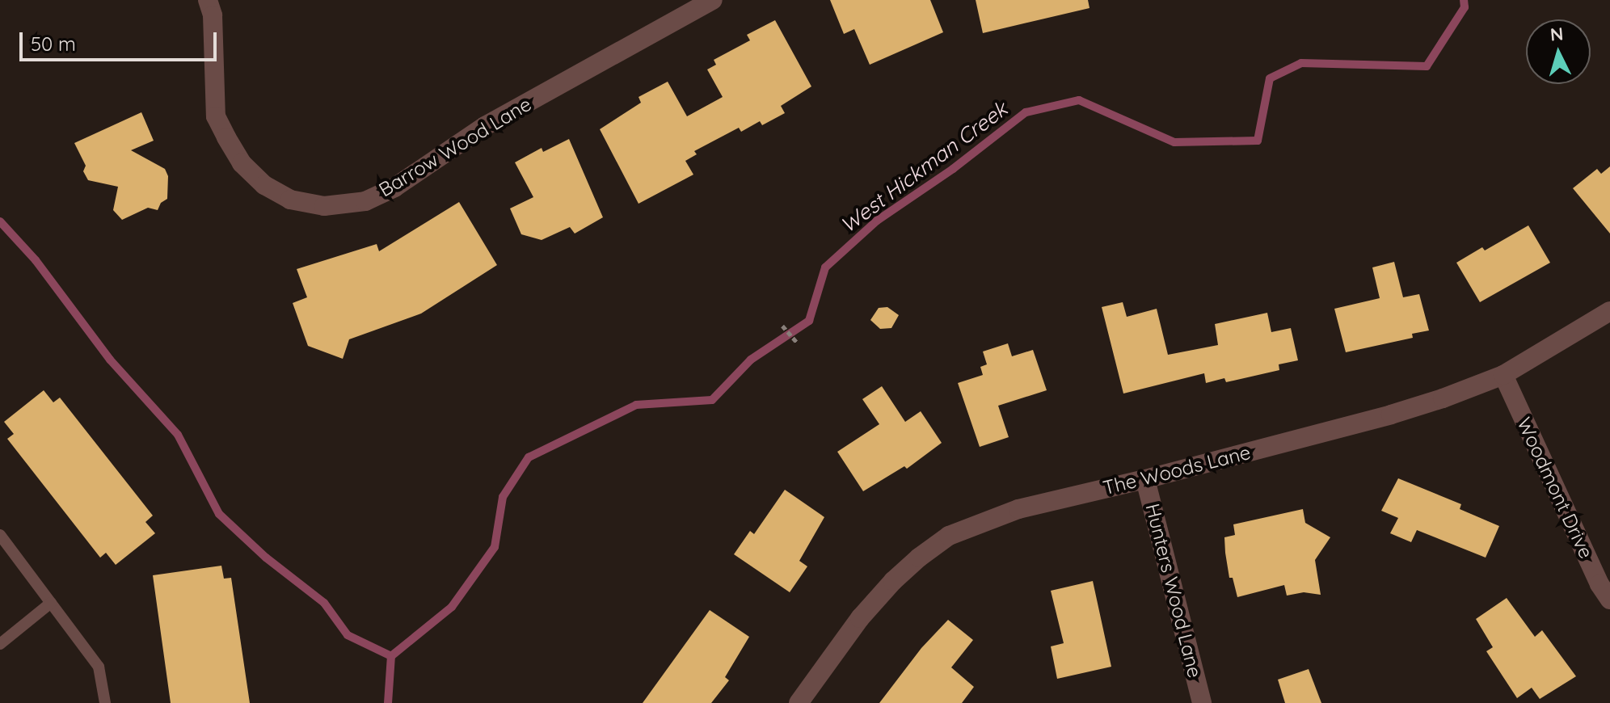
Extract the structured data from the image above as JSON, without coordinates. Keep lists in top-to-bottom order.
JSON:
{
  "streets": {
    "street": [
      "Barrow Wood Lane",
      "The Woods Lane",
      "Woodmont Drive",
      "Hunters Wood Lane"
    ]
  },
  "crossings": [
    ["The Woods Lane", "Woodmont Drive"],
    ["The Woods Lane", "Hunters Wood Lane"]
  ],
  "water": ["West Hickman Creek"],
  "scale_bar": "50 m",
  "north": "top"
}
